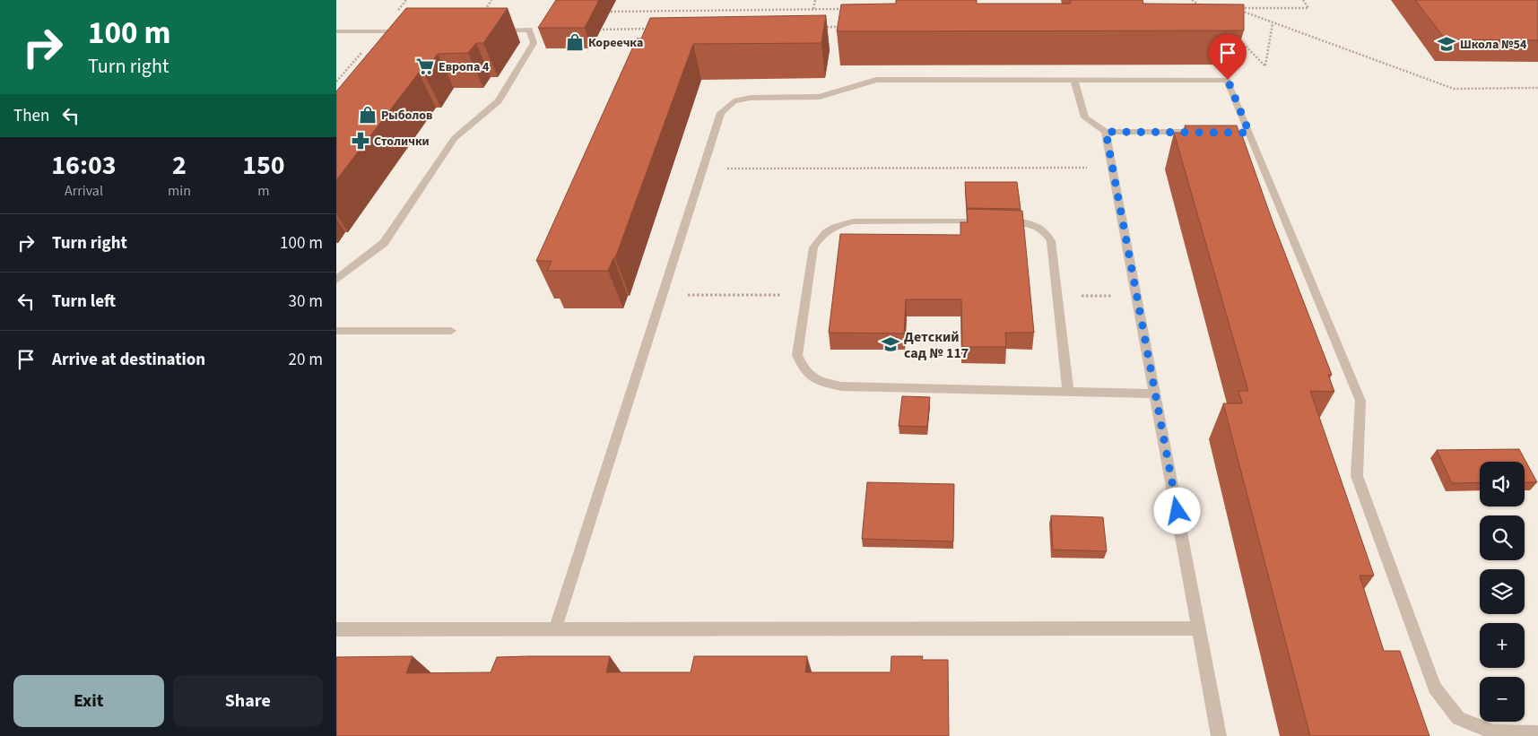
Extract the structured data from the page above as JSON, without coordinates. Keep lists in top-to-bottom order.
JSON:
{
  "places": {
    "shop": ["Кореечка", "Рыболов"],
    "school or university": ["Школа №54", "Детский сад № 117"],
    "supermarket": ["Европа 4"],
    "pharmacy": ["Столички"]
  },
  "page": {
    "turn": ["100 m", "Turn right"],
    "then": "Then",
    "eta": [
      "16:03",
      "Arrival",
      "2",
      "min",
      "150",
      "m"
    ],
    "list": [
      {
        "name": "Turn right",
        "value": "100 m"
      },
      {
        "name": "Turn left",
        "value": "30 m"
      },
      {
        "name": "Arrive at destination",
        "value": "20 m"
      }
    ],
    "map_buttons": ["+", "−"],
    "buttons": ["Exit", "Share"]
  }
}
